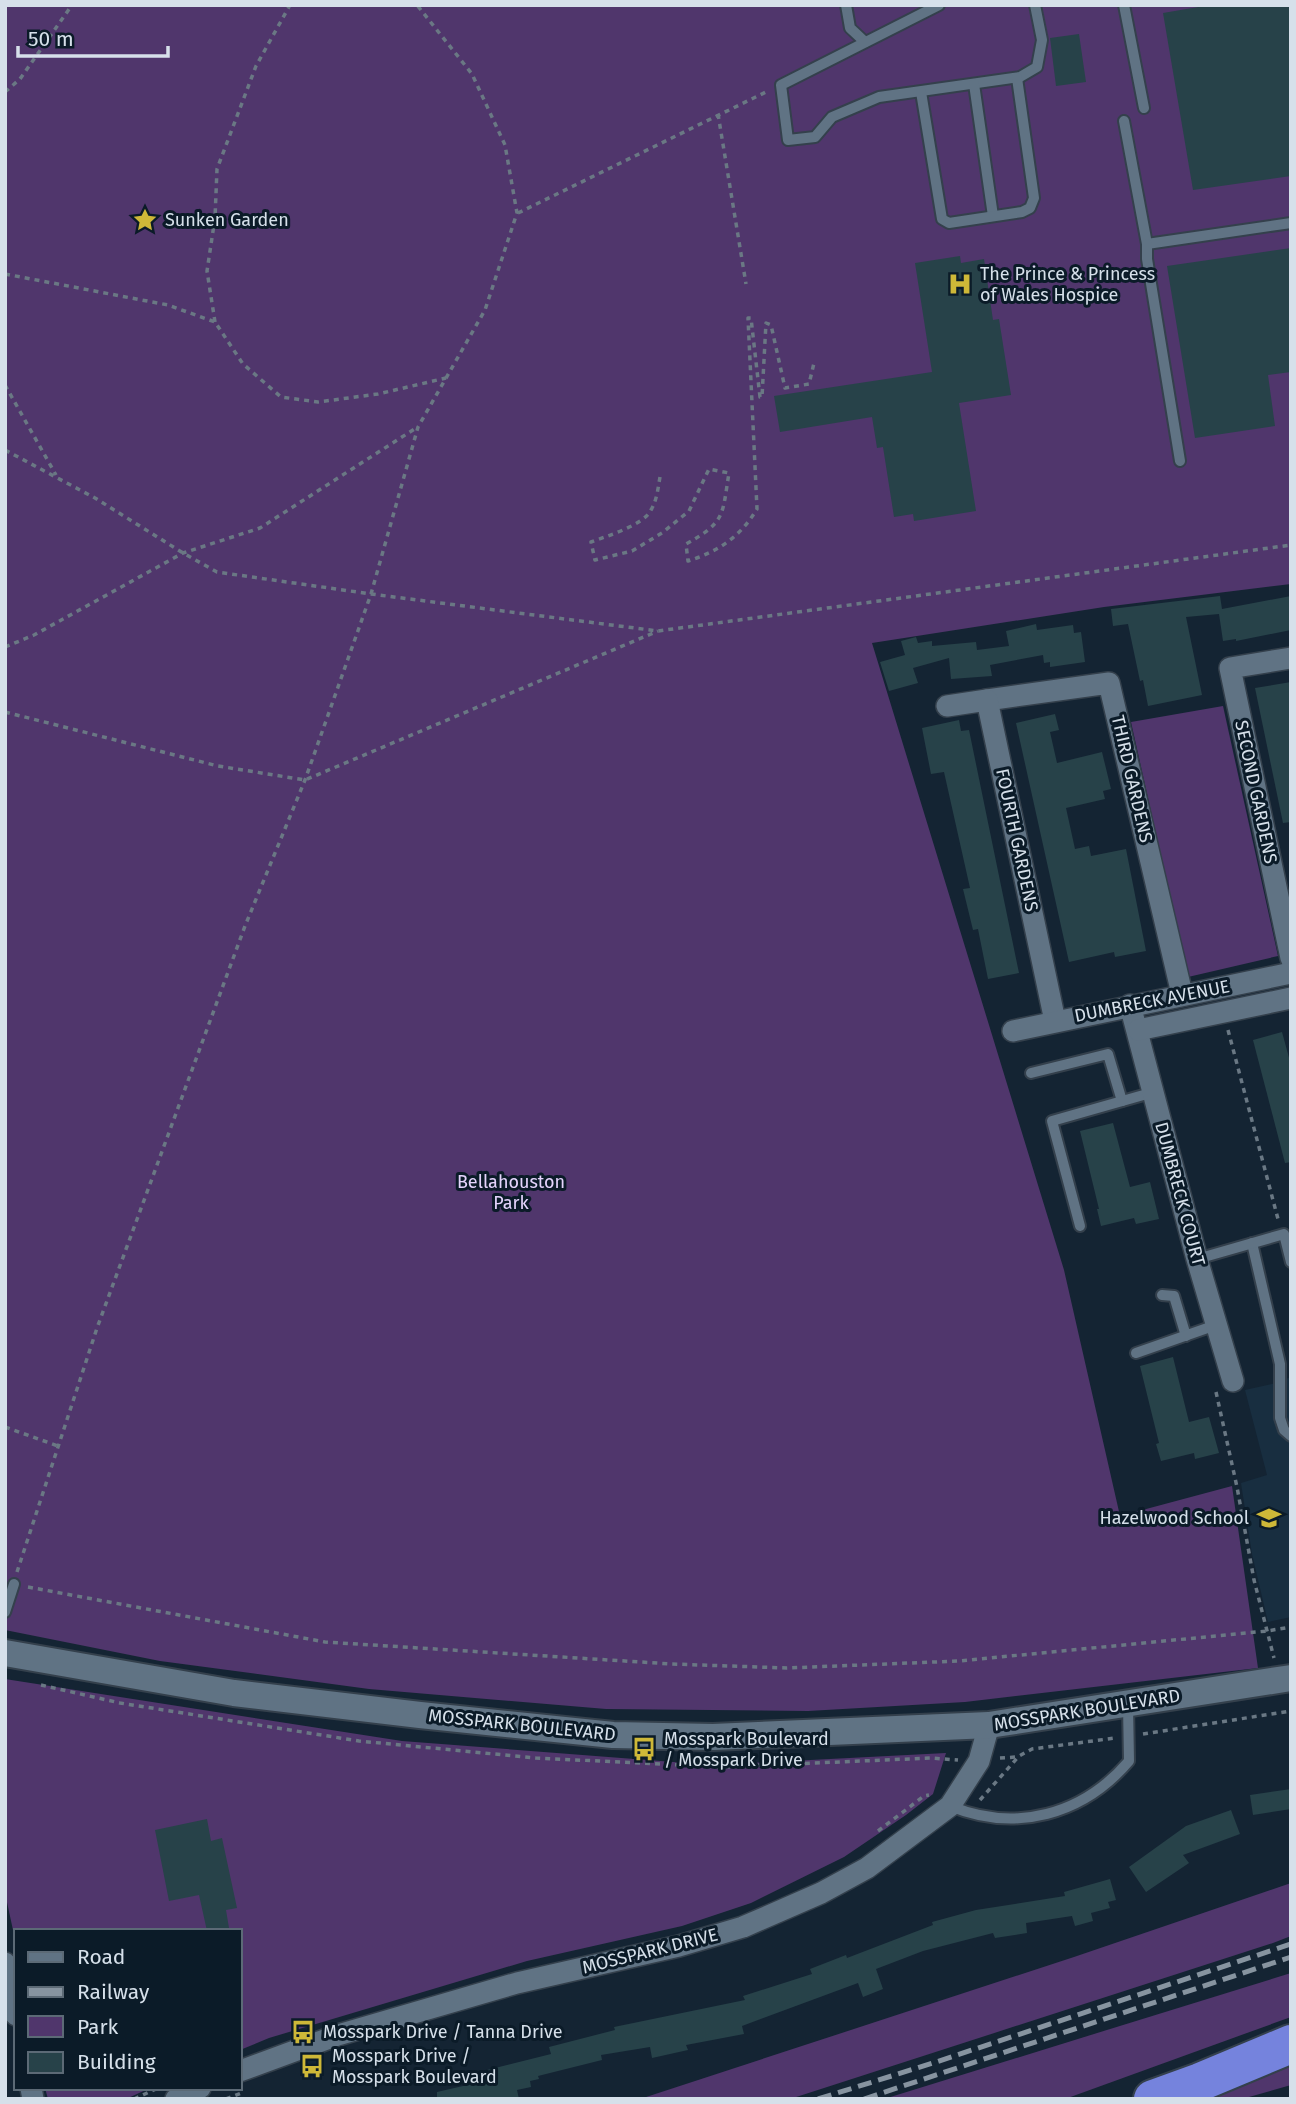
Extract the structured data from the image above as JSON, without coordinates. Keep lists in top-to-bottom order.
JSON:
{
  "streets": {
    "street": [
      "THIRD GARDENS",
      "SECOND GARDENS",
      "FOURTH GARDENS",
      "DUMBRECK AVENUE",
      "DUMBRECK COURT",
      "MOSSPARK BOULEVARD",
      "MOSSPARK DRIVE"
    ]
  },
  "crossings": [
    ["THIRD GARDENS", "FOURTH GARDENS"],
    ["THIRD GARDENS", "DUMBRECK AVENUE"],
    ["FOURTH GARDENS", "DUMBRECK AVENUE"],
    ["DUMBRECK AVENUE", "DUMBRECK COURT"],
    ["MOSSPARK BOULEVARD", "MOSSPARK DRIVE"]
  ],
  "parks": ["Bellahouston Park"],
  "places": {
    "place": ["Sunken Garden"],
    "hospital": ["The Prince & Princess of Wales Hospice"],
    "school or university": ["Hazelwood School"],
    "bus stop": ["Mosspark Boulevard / Mosspark Drive", "Mosspark Drive / Tanna Drive", "Mosspark Drive / Mosspark Boulevard"]
  },
  "legend": [
    "Road",
    "Railway",
    "Park",
    "Building"
  ],
  "scale_bar": "50 m"
}
